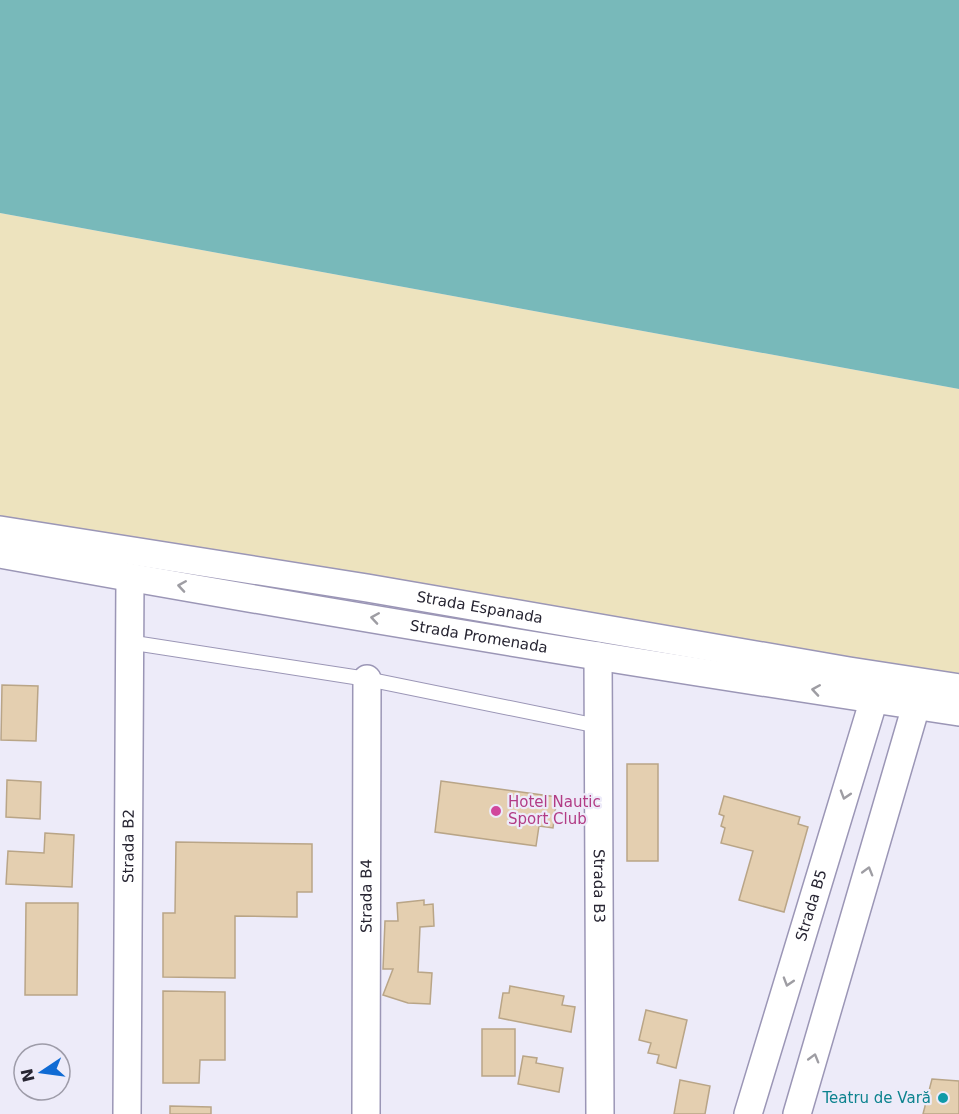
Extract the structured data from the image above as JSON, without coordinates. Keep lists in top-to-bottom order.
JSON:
{
  "streets": {
    "street": [
      "Strada Espanada",
      "Strada Promenada",
      "Strada B2",
      "Strada B3",
      "Strada B4",
      "Strada B5"
    ]
  },
  "crossings": [
    ["Strada Promenada", "Strada B2"],
    ["Strada Promenada", "Strada B3"],
    ["Strada Promenada", "Strada B5"]
  ],
  "one_way": ["Strada Promenada"],
  "places": ["Hotel Nautic Sport Club", "Teatru de Vară"],
  "north": "left"
}
